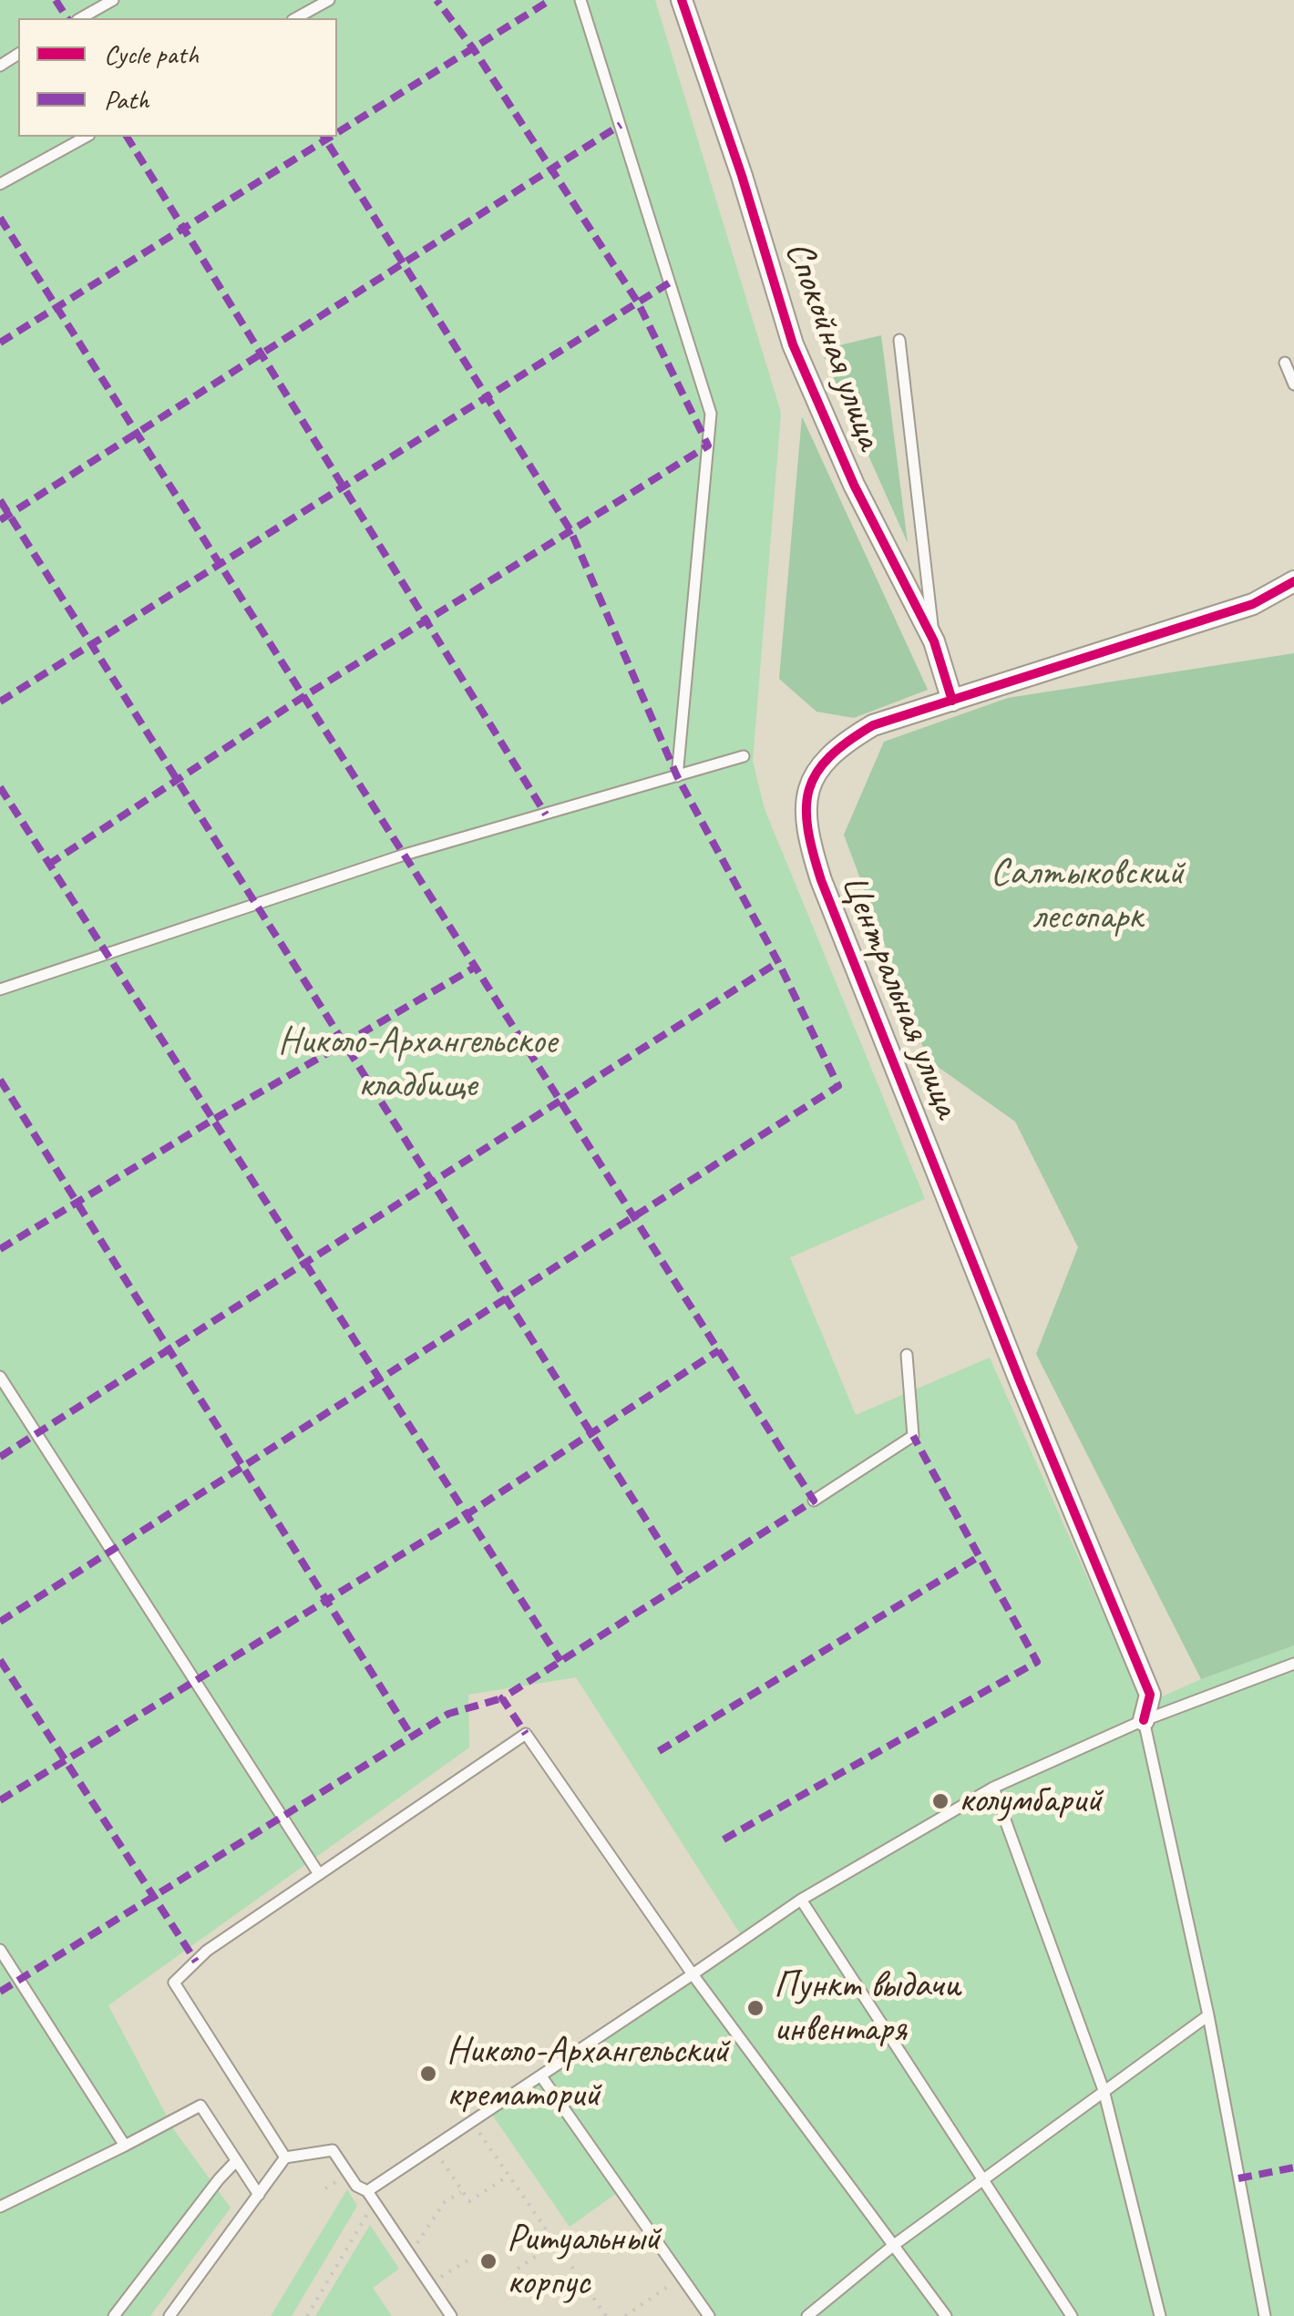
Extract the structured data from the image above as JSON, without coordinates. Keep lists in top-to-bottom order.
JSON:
{
  "streets": {
    "street": ["Спокойная улица", "Центральная улица"]
  },
  "crossings": [
    ["Спокойная улица", "Центральная улица"]
  ],
  "parks": ["Салтыковский лесопарк", "Николо-Архангельское кладбище"],
  "places": [
    "колумбарий",
    "Пункт выдачи инвентаря",
    "Николо-Архангельский крематорий",
    "Ритуальный корпус"
  ],
  "legend": ["Cycle path", "Path"]
}
